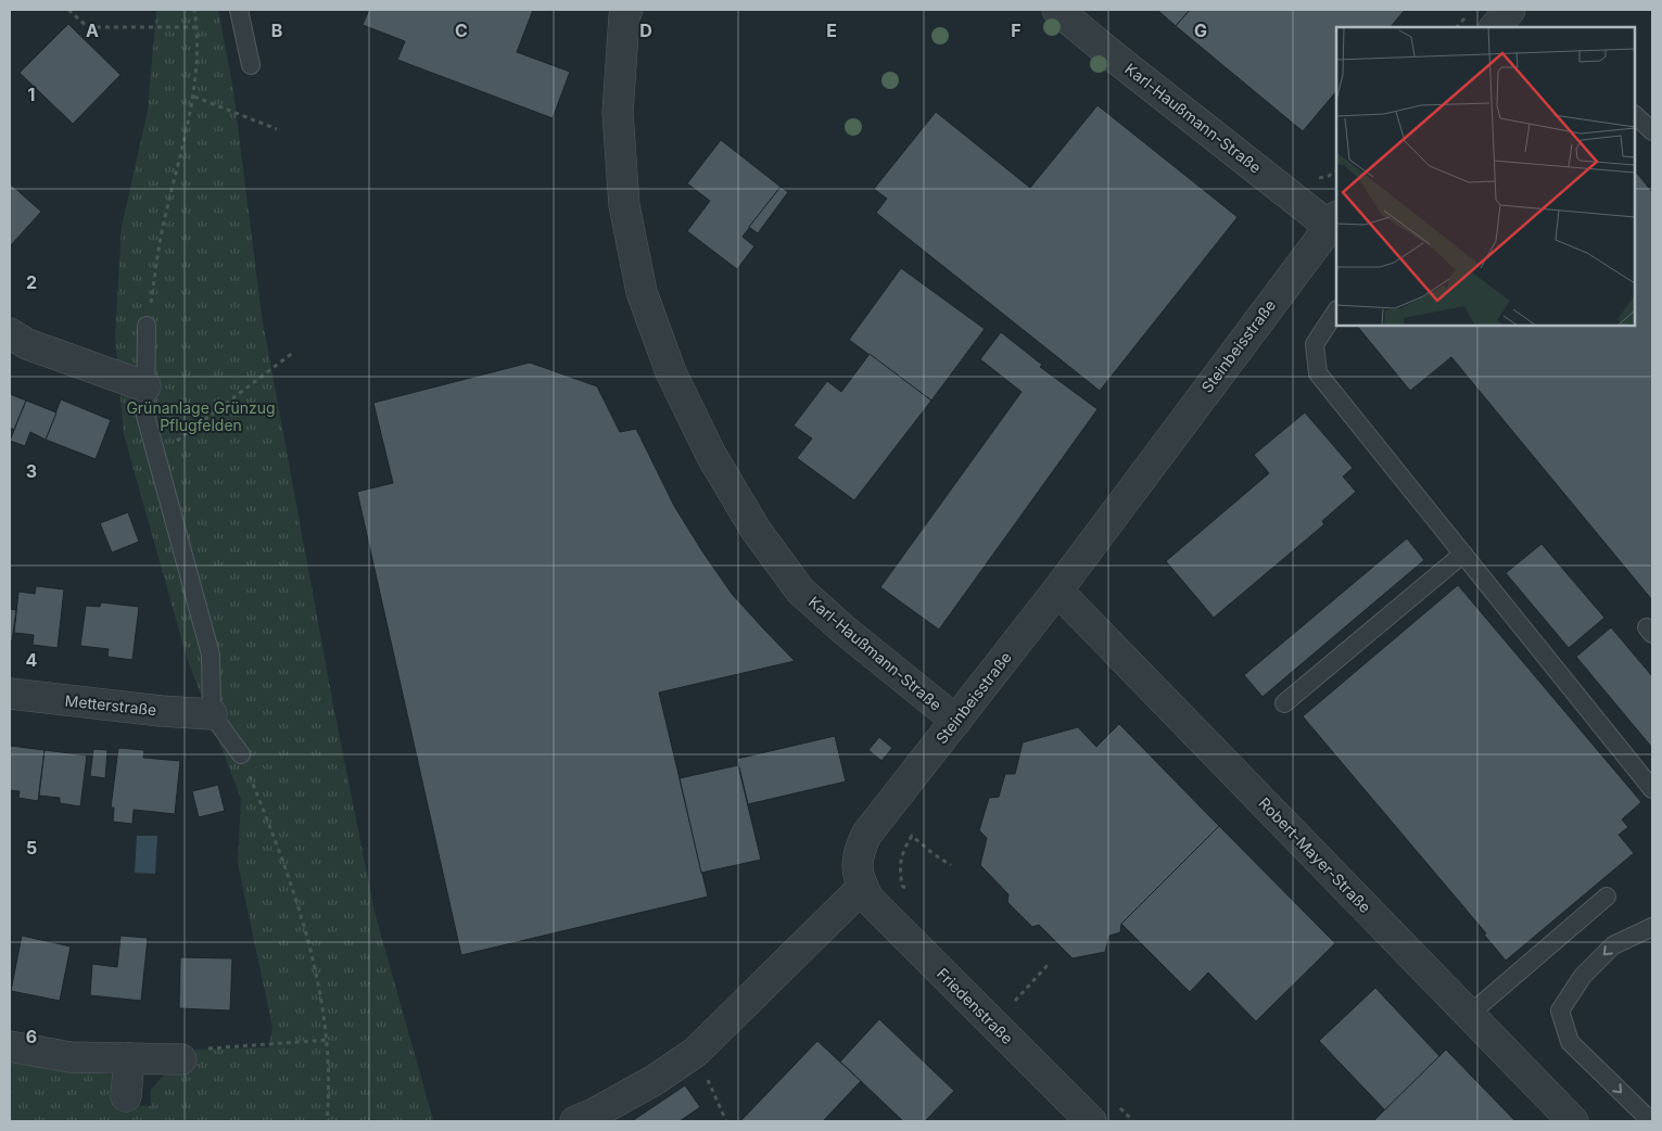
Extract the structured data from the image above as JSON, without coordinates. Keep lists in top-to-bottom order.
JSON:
{
  "streets": {
    "street": [
      "Karl-Haußmann-Straße",
      "Steinbeisstraße",
      "Metterstraße",
      "Robert-Mayer-Straße",
      "Friedenstraße"
    ]
  },
  "crossings": [
    ["Karl-Haußmann-Straße", "Steinbeisstraße"],
    ["Steinbeisstraße", "Robert-Mayer-Straße"],
    ["Steinbeisstraße", "Friedenstraße"]
  ],
  "parks": ["Grünanlage Grünzug Pflugfelden"],
  "grid": {
    "columns": [
      "A",
      "B",
      "C",
      "D",
      "E",
      "F",
      "G"
    ],
    "rows": [
      "1",
      "2",
      "3",
      "4",
      "5",
      "6"
    ]
  }
}
